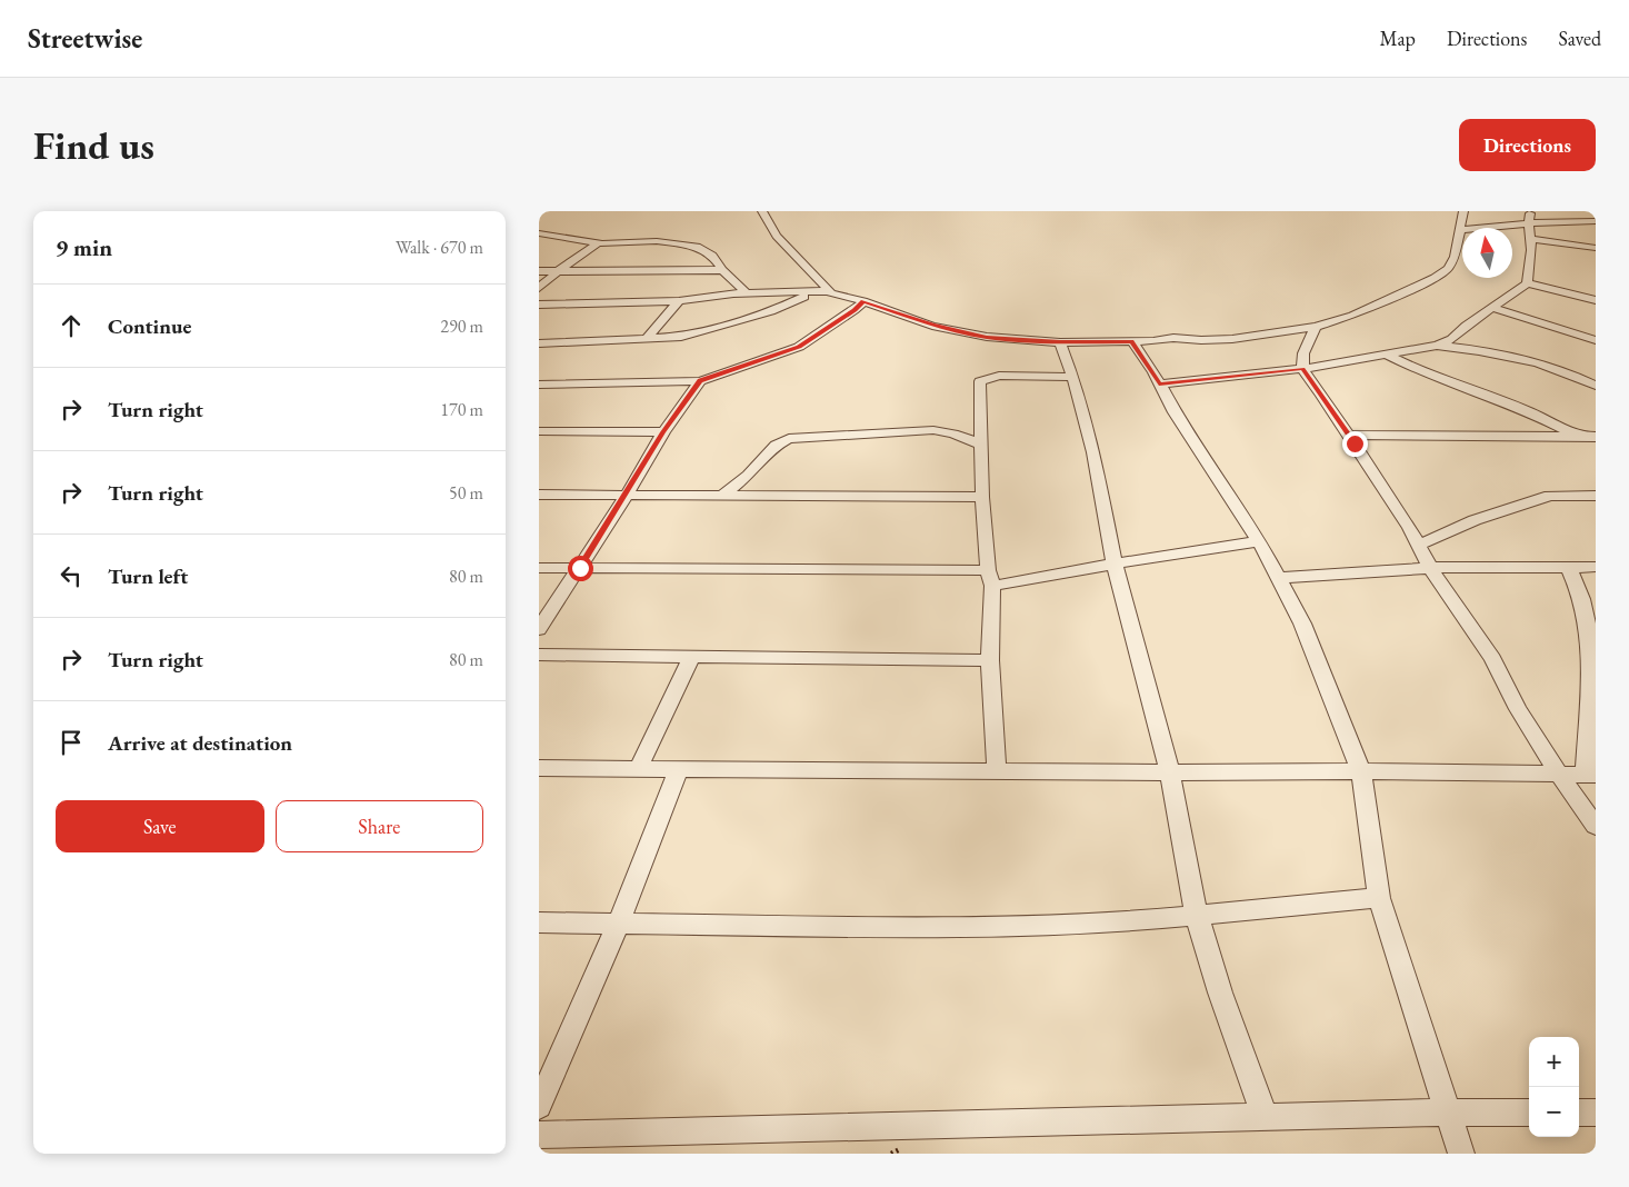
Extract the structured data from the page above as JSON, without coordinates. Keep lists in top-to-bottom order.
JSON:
{
  "north": "top",
  "page": {
    "header": "Streetwise",
    "nav": ["Map", "Directions", "Saved"],
    "buttons": [
      "Directions",
      ["Save", "Share"]
    ],
    "title": "Find us",
    "heading": ["9 min", "Walk · 670 m"],
    "list": [
      ["Continue", "290 m"],
      ["Turn right", "170 m"],
      ["Turn right", "50 m"],
      ["Turn left", "80 m"],
      ["Turn right", "80 m"],
      "Arrive at destination"
    ],
    "map_buttons": ["+", "−"]
  }
}
